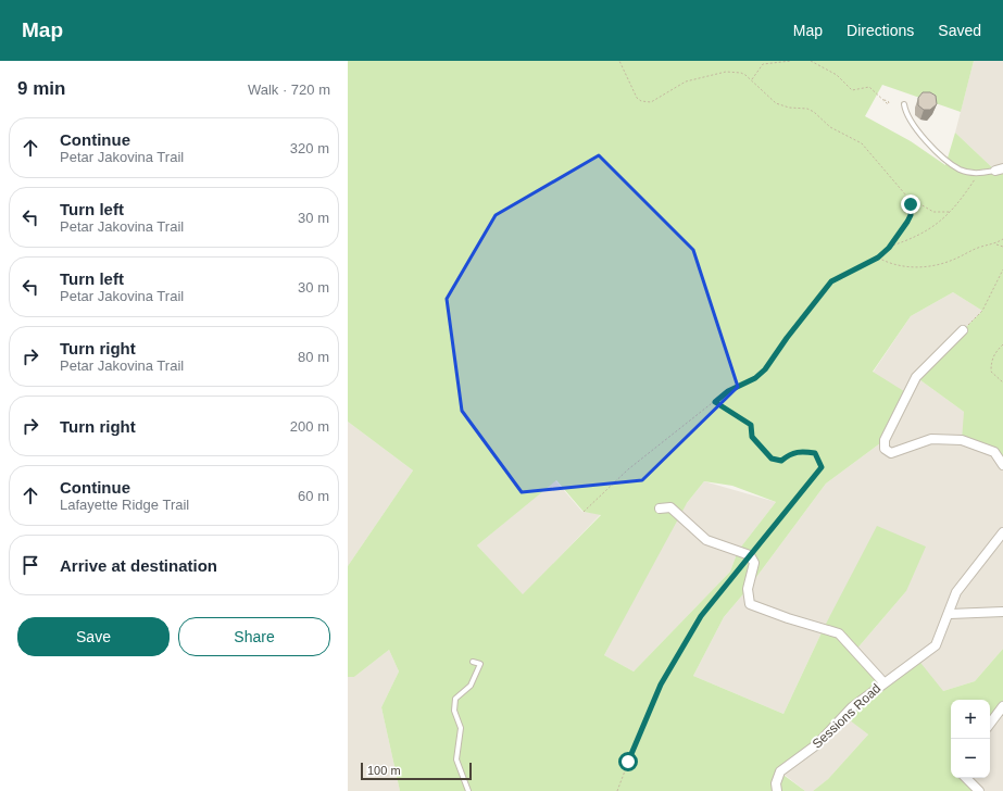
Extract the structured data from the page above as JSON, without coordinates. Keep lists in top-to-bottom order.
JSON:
{
  "streets": {
    "street": ["Sessions Road"]
  },
  "scale_bar": "100 m",
  "page": {
    "header": "Map",
    "nav": ["Map", "Directions", "Saved"],
    "heading": ["9 min", "Walk · 720 m"],
    "list": [
      ["Continue", "Petar Jakovina Trail", "320 m"],
      ["Turn left", "Petar Jakovina Trail", "30 m"],
      ["Turn left", "Petar Jakovina Trail", "30 m"],
      ["Turn right", "Petar Jakovina Trail", "80 m"],
      ["Turn right", "200 m"],
      ["Continue", "Lafayette Ridge Trail", "60 m"],
      "Arrive at destination"
    ],
    "buttons": ["Save", "Share"],
    "map_buttons": ["+", "−"],
    "scale": "100 m"
  }
}
